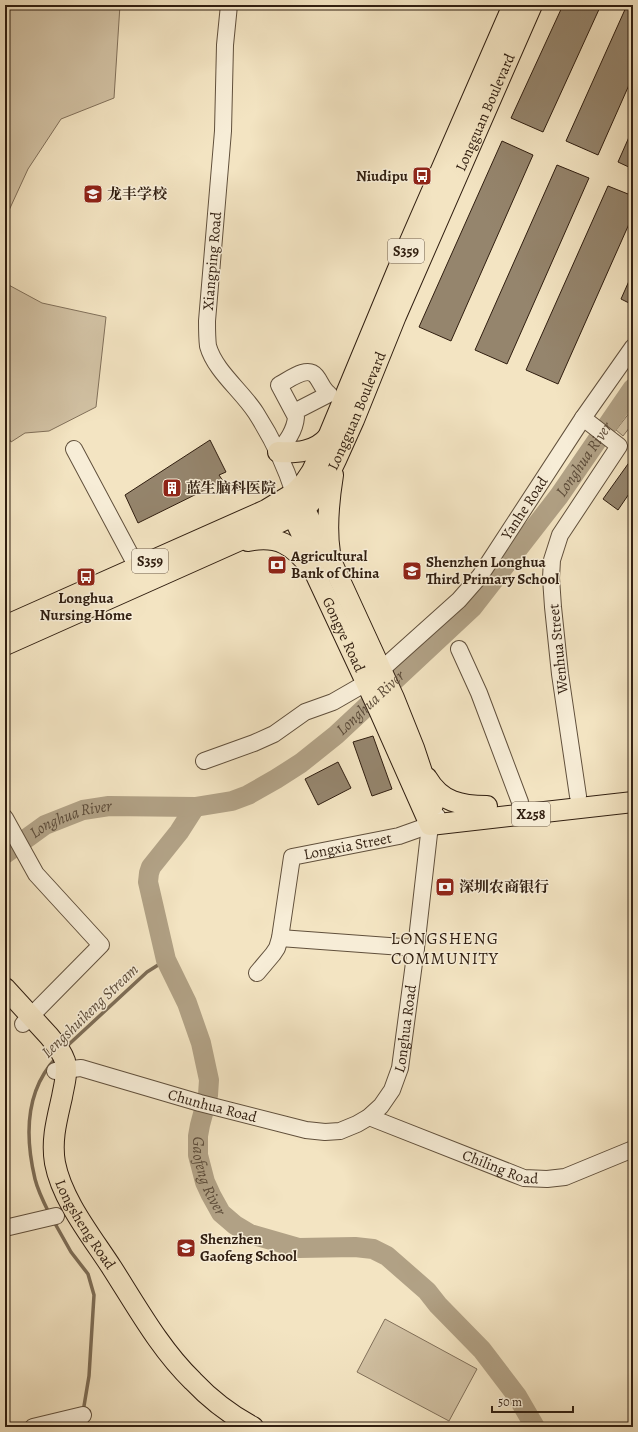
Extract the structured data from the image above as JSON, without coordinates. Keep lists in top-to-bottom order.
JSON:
{
  "streets": {
    "main road": [
      "Longguan Boulevard",
      "S359",
      "Gongye Road",
      "X258",
      "Longsheng Road"
    ],
    "street": [
      "Xiangping Road",
      "Yanhe Road",
      "Wenhua Street",
      "Longxia Street",
      "Longhua Road",
      "Chunhua Road",
      "Chiling Road"
    ]
  },
  "crossings": [
    ["Longguan Boulevard", "Xiangping Road"],
    ["Longguan Boulevard", "Gongye Road"],
    ["Xiangping Road", "Gongye Road"],
    ["Yanhe Road", "Gongye Road"],
    ["Yanhe Road", "Wenhua Street"],
    ["Gongye Road", "X258"],
    ["Gongye Road", "Longxia Street"],
    ["Gongye Road", "Longhua Road"],
    ["Wenhua Street", "X258"],
    ["X258", "Longxia Street"],
    ["X258", "Longhua Road"],
    ["Longxia Street", "Longhua Road"],
    ["Longhua Road", "Chunhua Road"],
    ["Longhua Road", "Chiling Road"],
    ["Chunhua Road", "Chiling Road"],
    ["Chunhua Road", "Longsheng Road"]
  ],
  "districts": ["LONGSHENG COMMUNITY"],
  "water": ["Longhua River", "Lengshuikeng Stream", "Gaofeng River"],
  "places": {
    "bus stop": ["Niudipu", "Longhua Nursing Home"],
    "school or university": ["龙丰学校", "Shenzhen Longhua Third Primary School", "Shenzhen Gaofeng School"],
    "building": ["蓝生脑科医院"],
    "bank": ["Agricultural Bank of China", "深圳农商银行"]
  },
  "scale_bar": "50 m"
}
